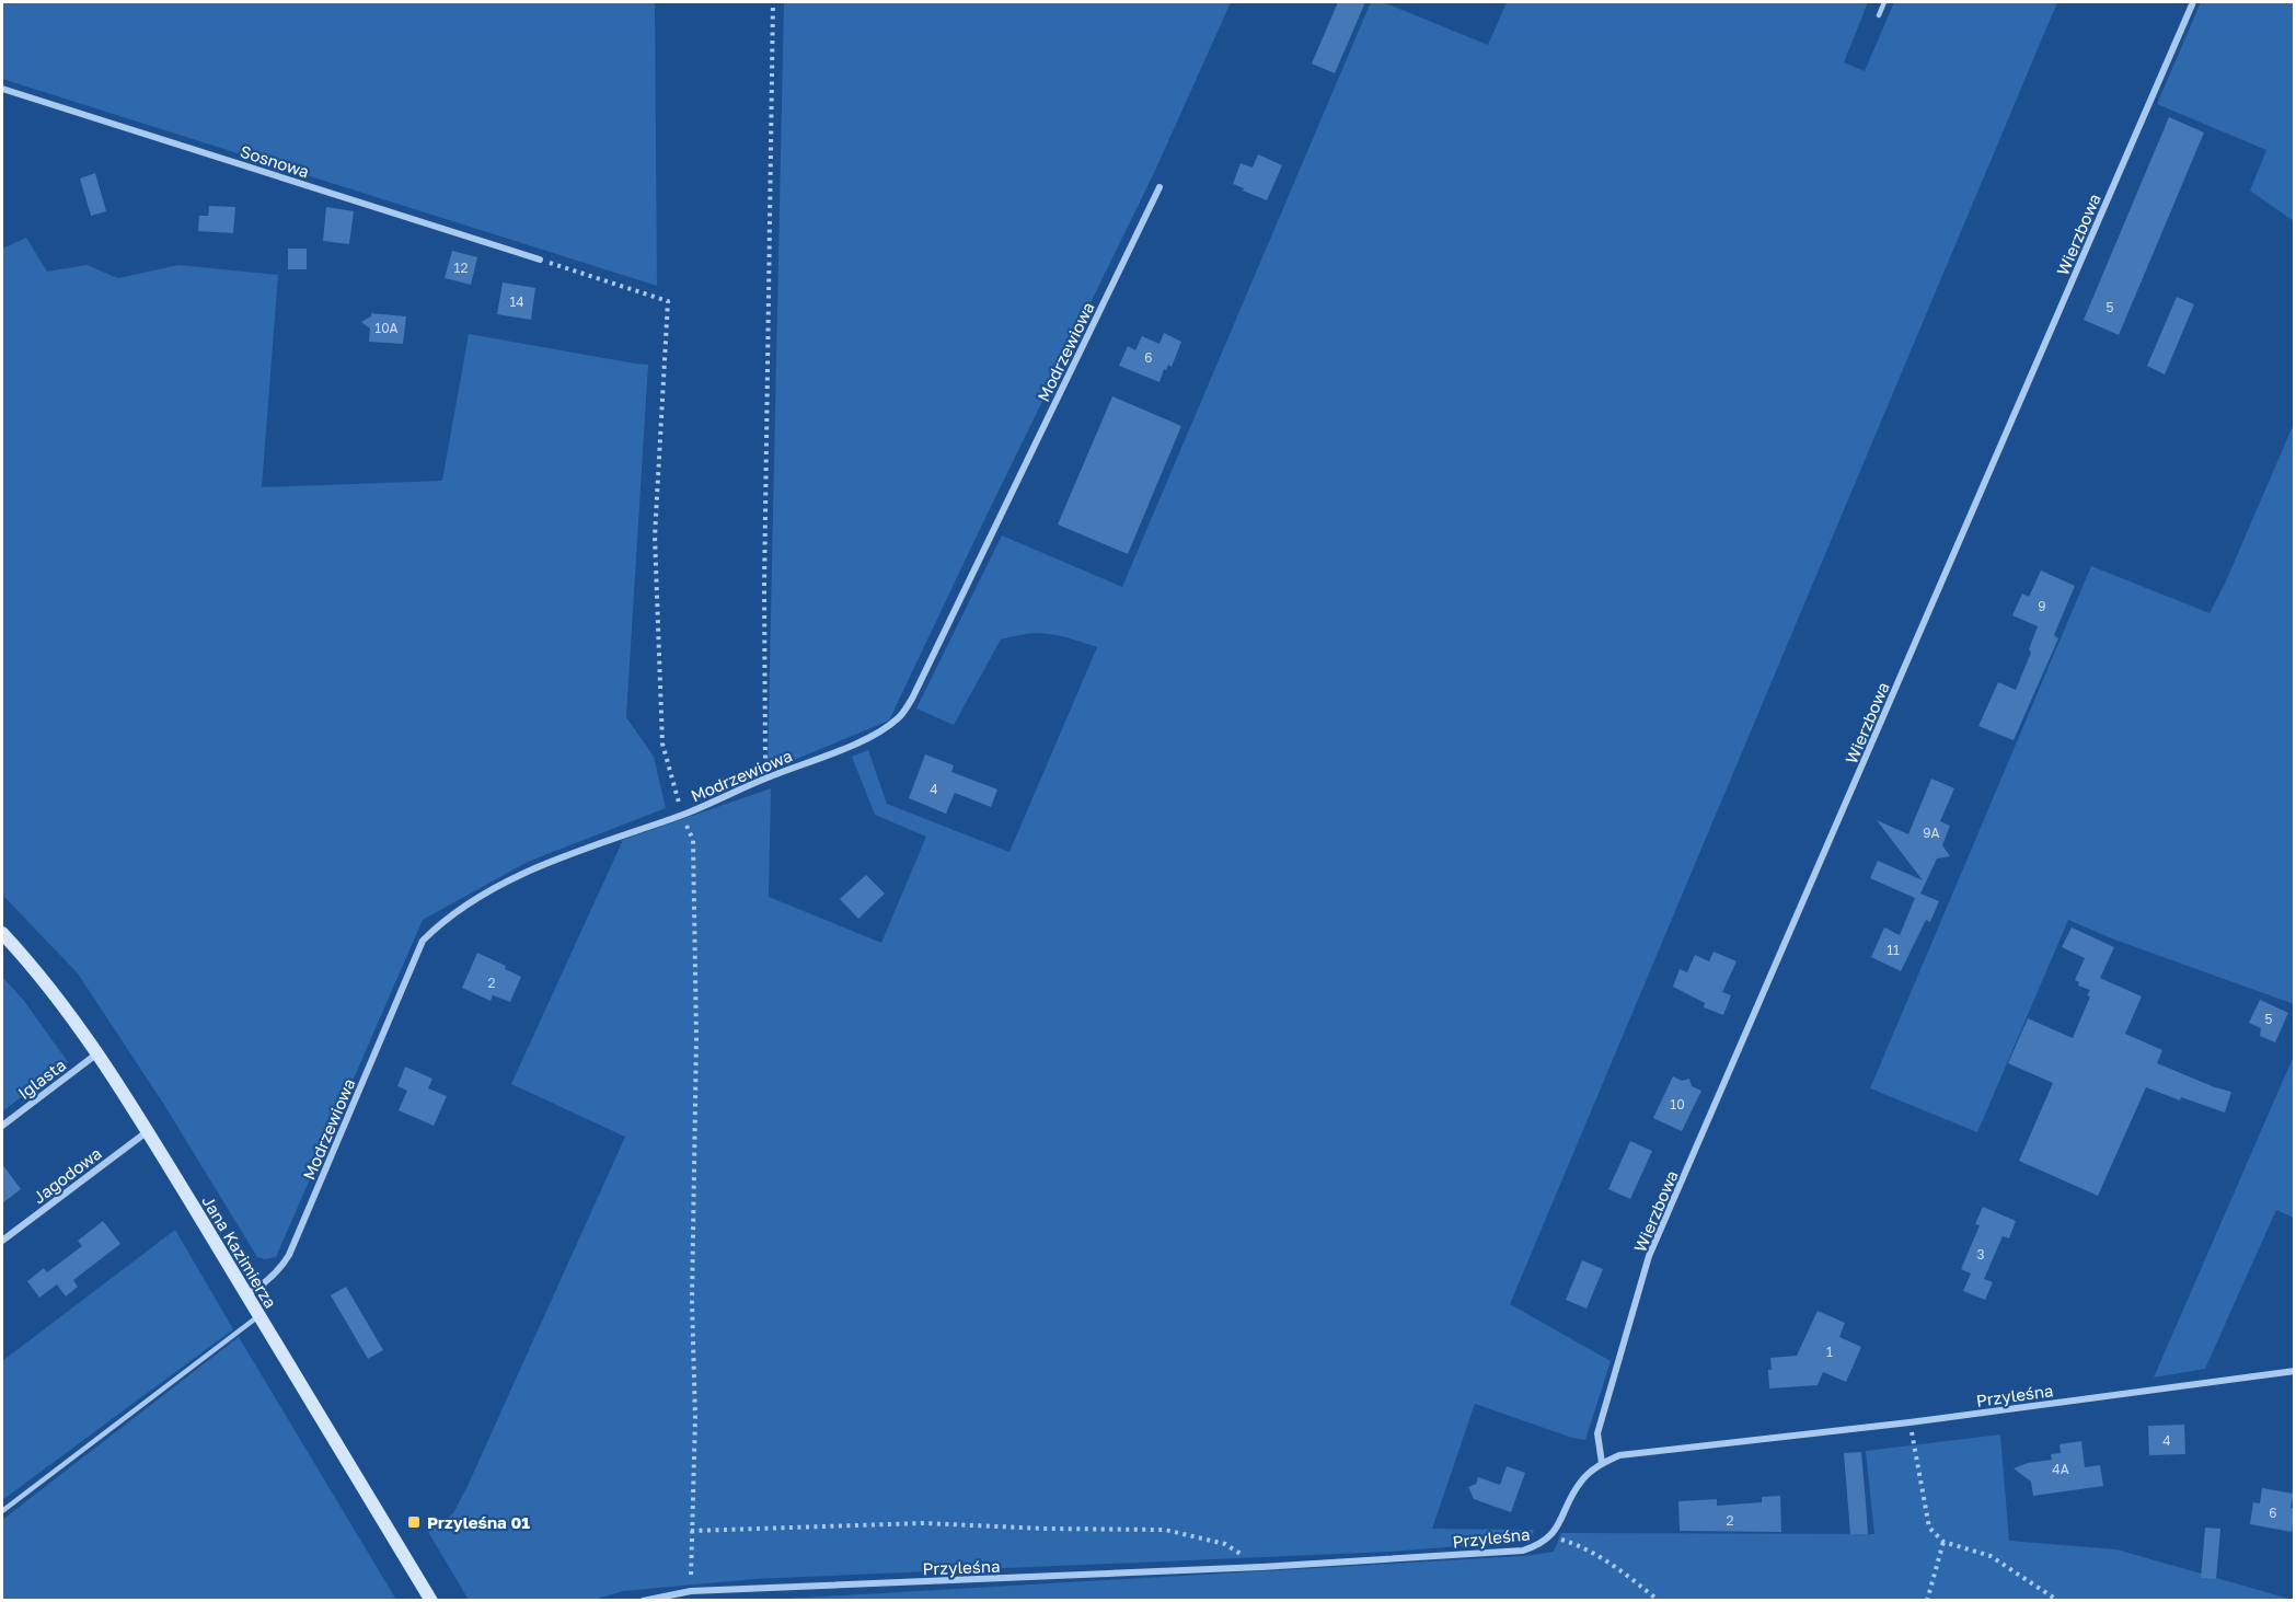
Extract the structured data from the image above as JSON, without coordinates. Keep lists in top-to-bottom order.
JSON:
{
  "streets": {
    "main road": ["Jana Kazimierza"],
    "street": [
      "Sosnowa",
      "Wierzbowa",
      "Modrzewiowa",
      "Iglasta",
      "Jagodowa",
      "Przyleśna"
    ]
  },
  "crossings": [
    ["Wierzbowa", "Przyleśna"],
    ["Modrzewiowa", "Jana Kazimierza"],
    ["Iglasta", "Jana Kazimierza"],
    ["Jagodowa", "Jana Kazimierza"]
  ],
  "places": {
    "transit": ["Przyleśna 01"]
  },
  "house_numbers": [
    "12",
    "14",
    "5",
    "10A",
    "6",
    "9",
    "4",
    "9A",
    "11",
    "2",
    "5",
    "10",
    "3",
    "1",
    "4",
    "4A",
    "6",
    "2"
  ]
}
